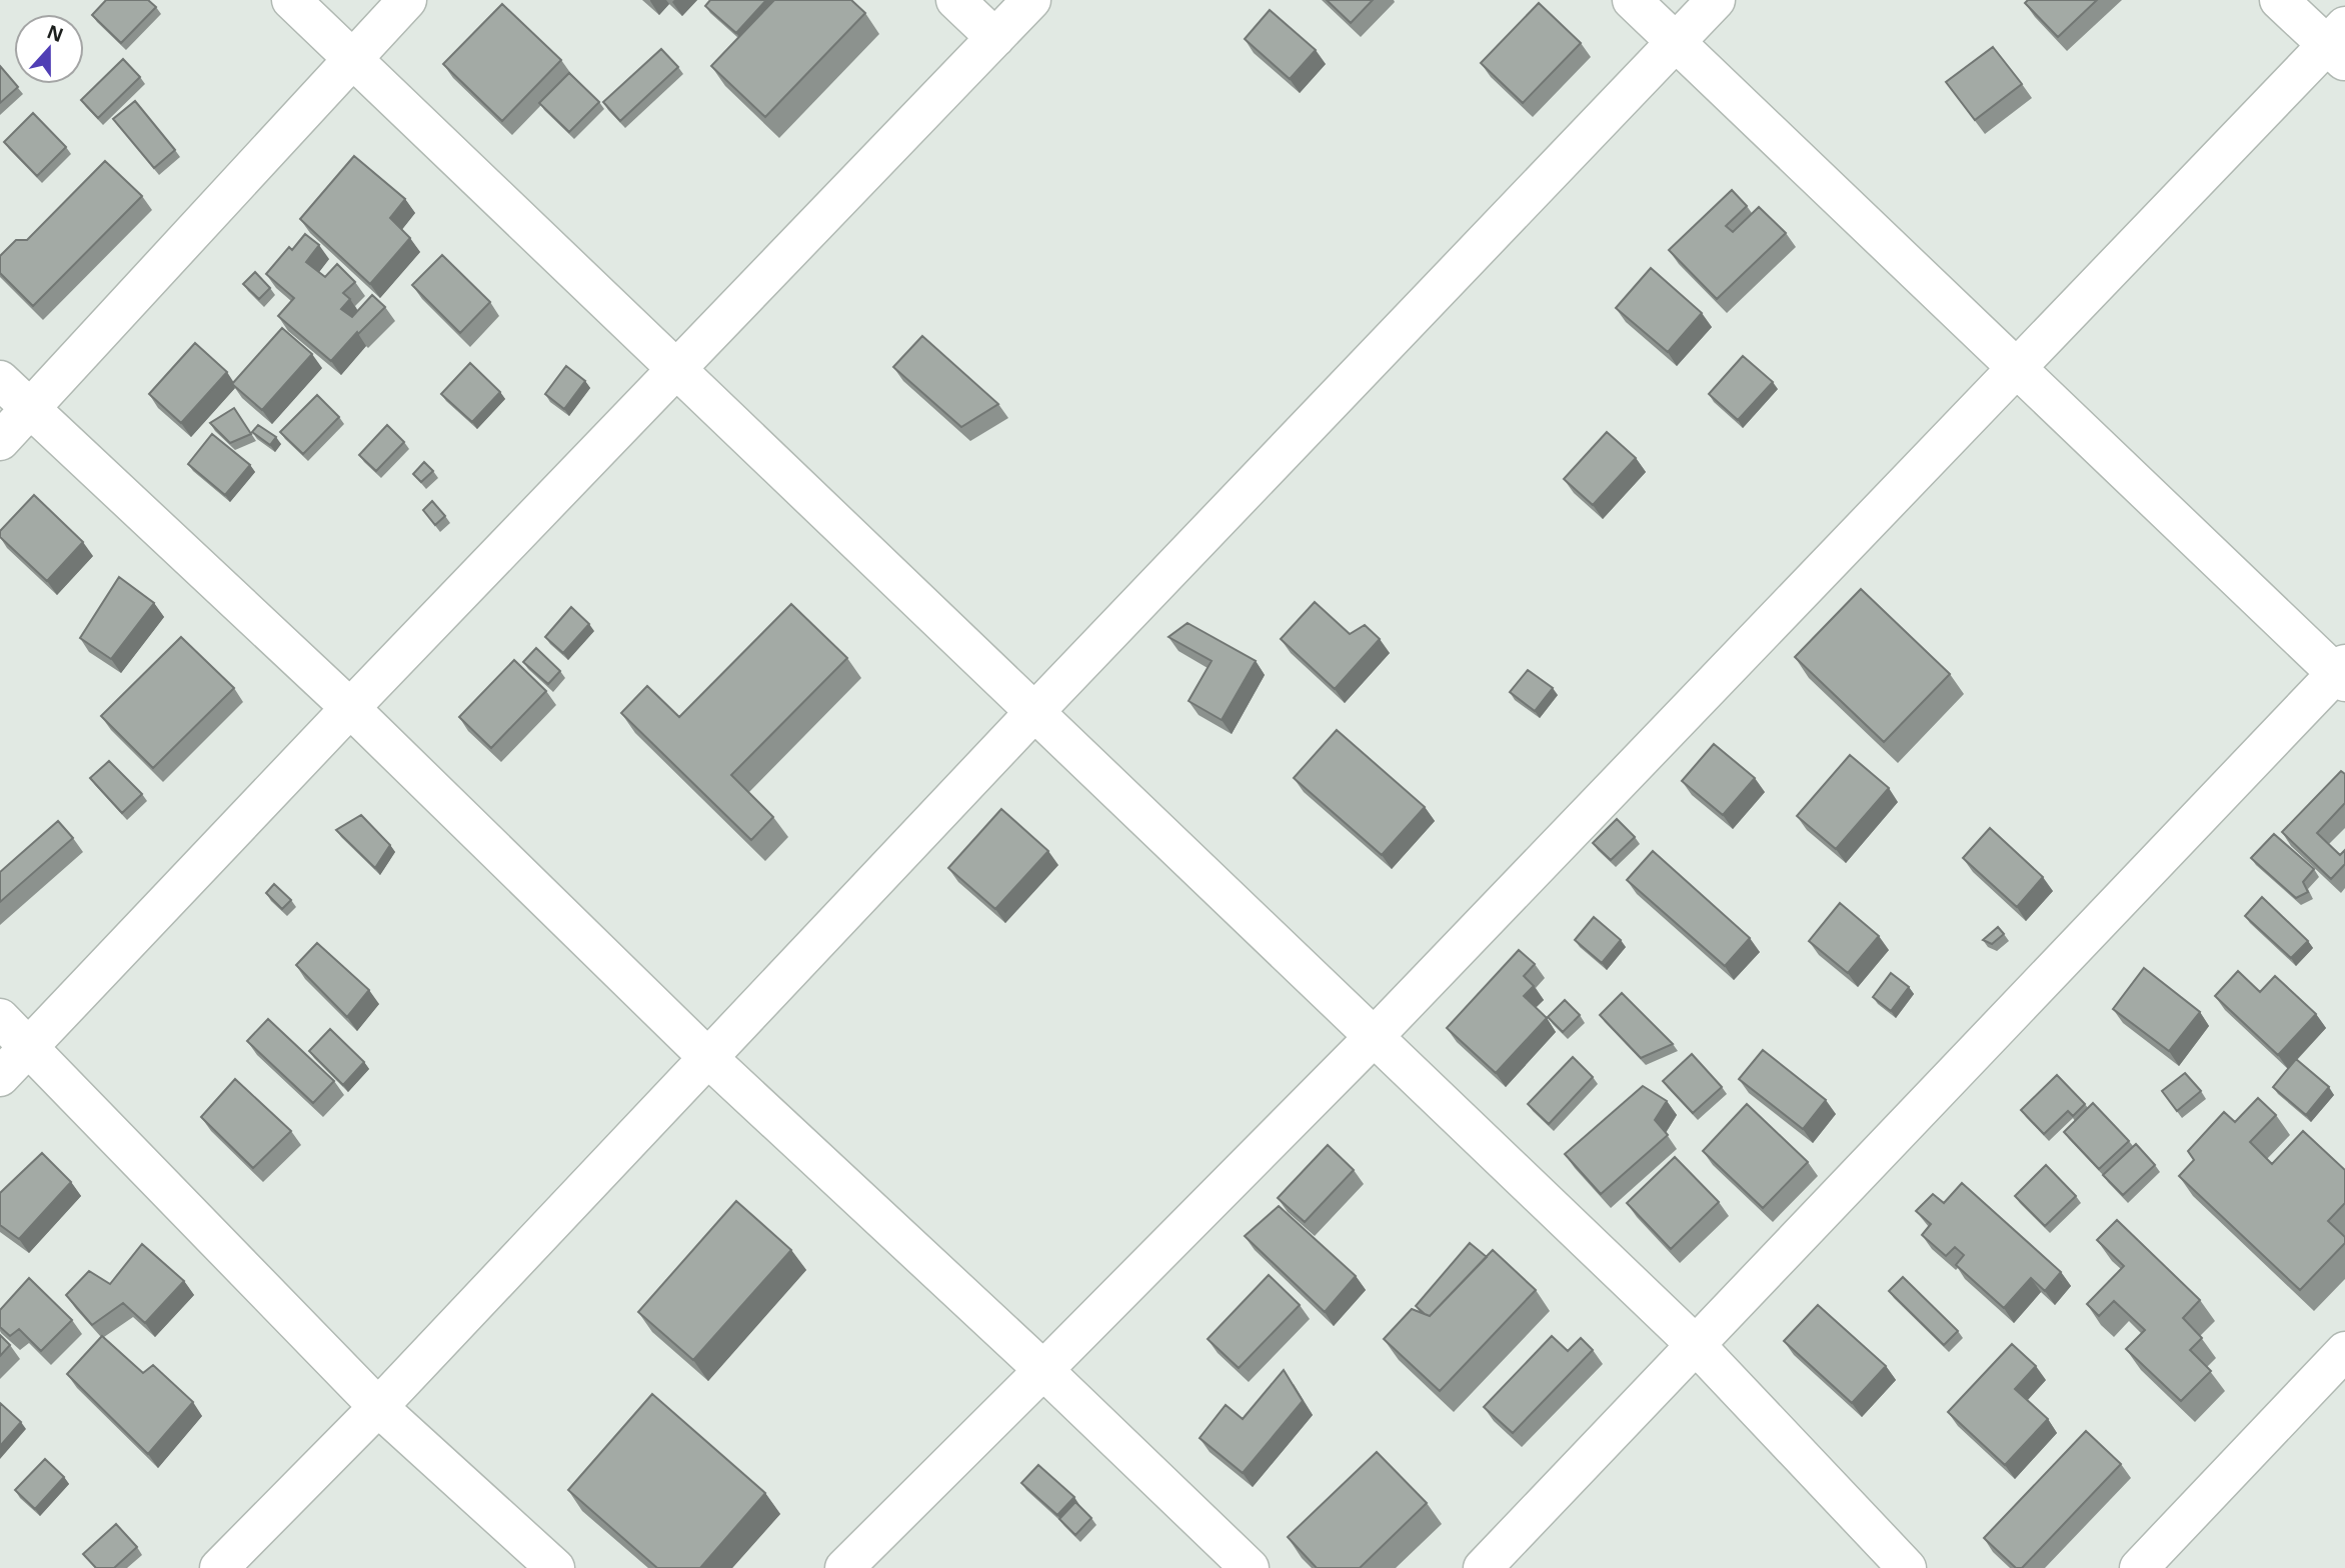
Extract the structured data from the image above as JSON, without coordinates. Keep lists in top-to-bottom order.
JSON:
{
  "north": "top"
}
